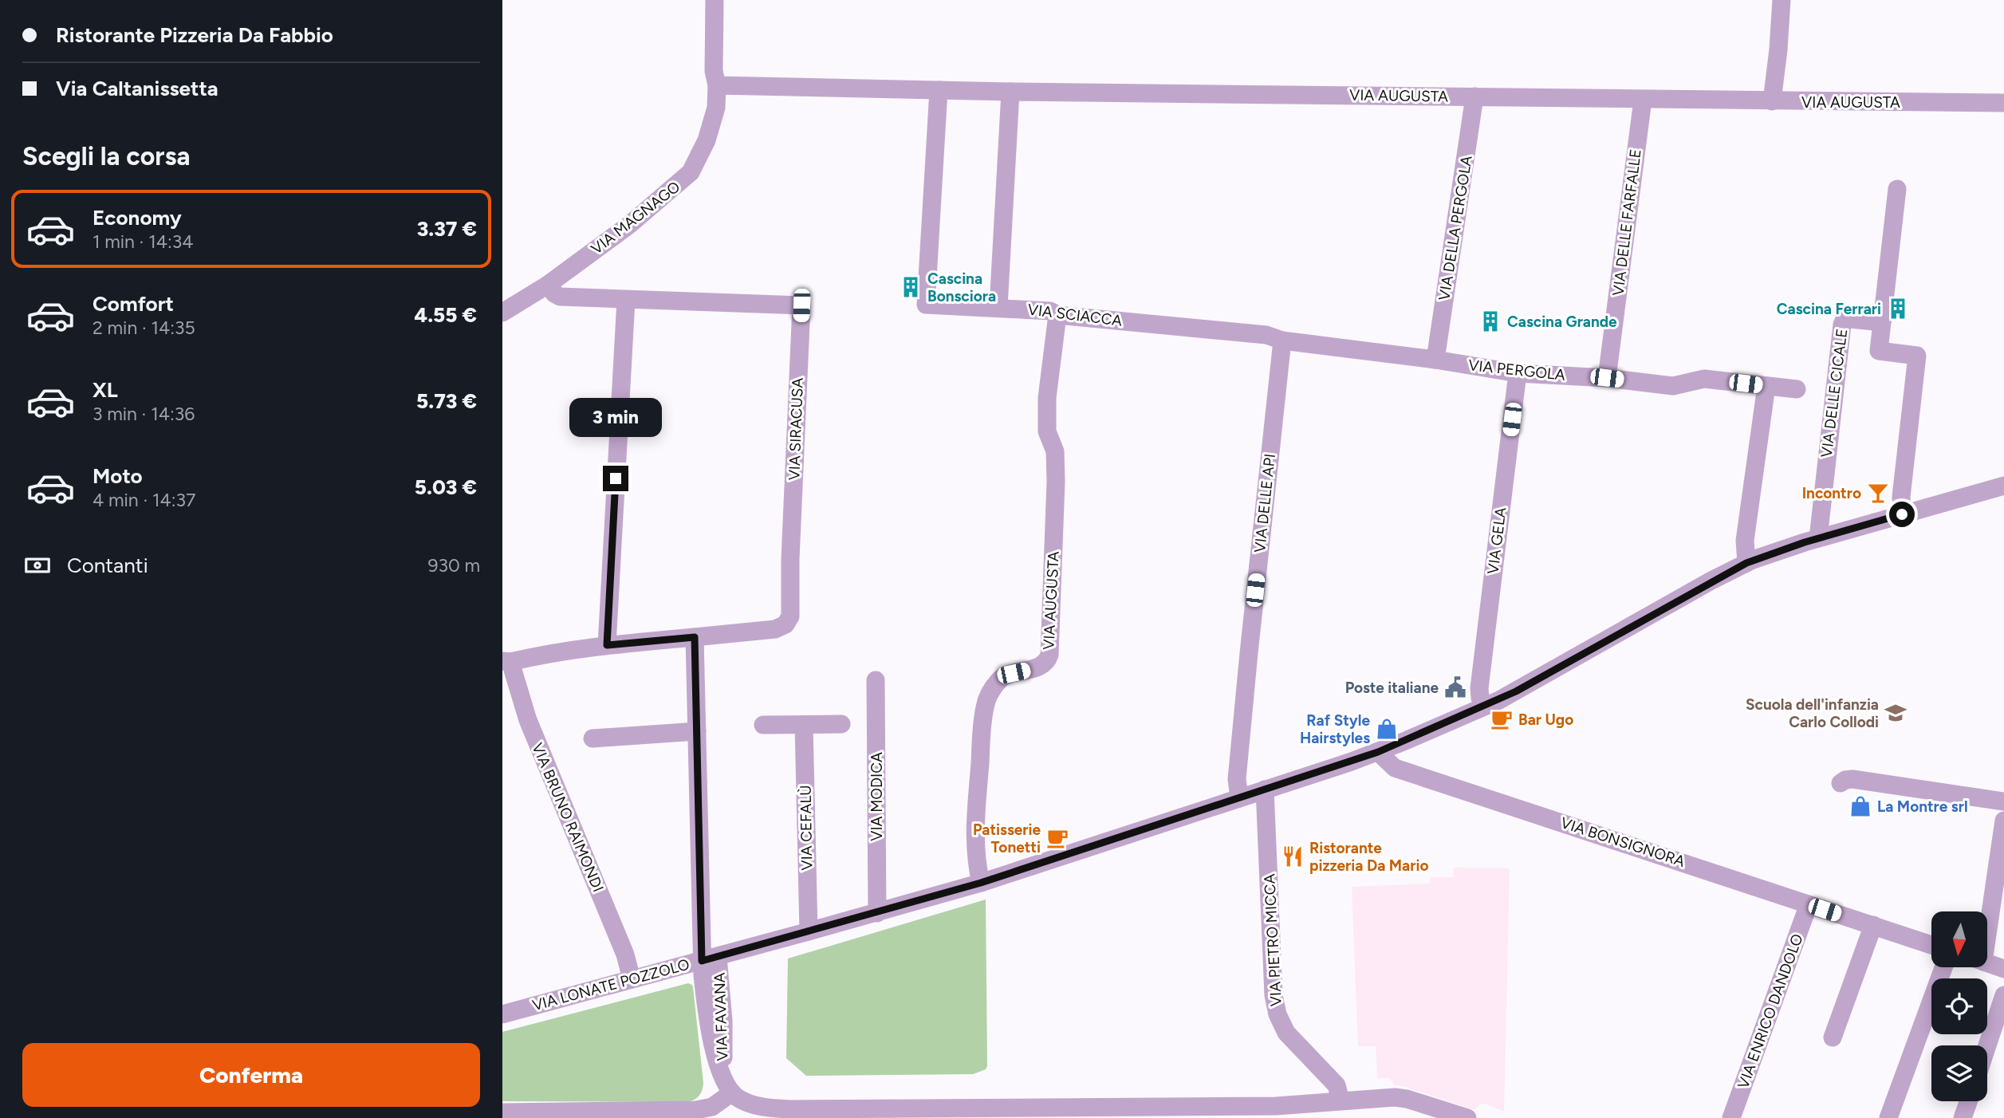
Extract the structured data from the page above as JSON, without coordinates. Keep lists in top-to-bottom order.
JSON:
{
  "streets": {
    "street": [
      "VIA AUGUSTA",
      "VIA MAGNAGO",
      "VIA DELLE FARFALLE",
      "VIA DELLA PERGOLA",
      "VIA SCIACCA",
      "VIA PERGOLA",
      "VIA DELLE CICALE",
      "VIA SIRACUSA",
      "VIA DELLE API",
      "VIA GELA",
      "VIA MODICA",
      "VIA BRUNO RAIMONDI",
      "VIA CEFALÙ",
      "VIA BONSIGNORA",
      "VIA PIETRO MICCA",
      "VIA LONATE POZZOLO",
      "VIA ENRICO DANDOLO",
      "VIA FAVANA"
    ]
  },
  "crossings": [
    ["VIA AUGUSTA", "VIA DELLE FARFALLE"],
    ["VIA AUGUSTA", "VIA DELLA PERGOLA"],
    ["VIA AUGUSTA", "VIA SCIACCA"],
    ["VIA AUGUSTA", "VIA LONATE POZZOLO"],
    ["VIA MAGNAGO", "VIA SIRACUSA"],
    ["VIA DELLE FARFALLE", "VIA PERGOLA"],
    ["VIA DELLA PERGOLA", "VIA SCIACCA"],
    ["VIA DELLA PERGOLA", "VIA PERGOLA"],
    ["VIA SCIACCA", "VIA PERGOLA"],
    ["VIA SCIACCA", "VIA DELLE API"],
    ["VIA PERGOLA", "VIA GELA"],
    ["VIA DELLE CICALE", "VIA LONATE POZZOLO"],
    ["VIA DELLE API", "VIA LONATE POZZOLO"],
    ["VIA GELA", "VIA LONATE POZZOLO"],
    ["VIA MODICA", "VIA LONATE POZZOLO"],
    ["VIA BRUNO RAIMONDI", "VIA LONATE POZZOLO"],
    ["VIA CEFALÙ", "VIA LONATE POZZOLO"],
    ["VIA BONSIGNORA", "VIA LONATE POZZOLO"],
    ["VIA BONSIGNORA", "VIA ENRICO DANDOLO"],
    ["VIA PIETRO MICCA", "VIA LONATE POZZOLO"],
    ["VIA LONATE POZZOLO", "VIA FAVANA"]
  ],
  "places": {
    "building": ["Cascina Bonsciora", "Cascina Ferrari", "Cascina Grande"],
    "bar": ["Incontro"],
    "public building": ["Poste italiane"],
    "school or university": ["Scuola dell'infanzia Carlo Collodi"],
    "cafe": ["Bar Ugo", "Patisserie Tonetti"],
    "shop": ["Raf Style Hairstyles", "La Montre srl"],
    "restaurant": ["Ristorante pizzeria Da Mario"]
  },
  "north": "bottom",
  "page": {
    "banner": ["Ristorante Pizzeria Da Fabbio", "Via Caltanissetta"],
    "heading": "Scegli la corsa",
    "list": [
      {
        "name": "Economy",
        "note": "1 min · 14:34",
        "value": "3.37 €"
      },
      {
        "name": "Comfort",
        "note": "2 min · 14:35",
        "value": "4.55 €"
      },
      {
        "name": "XL",
        "note": "3 min · 14:36",
        "value": "5.73 €"
      },
      {
        "name": "Moto",
        "note": "4 min · 14:37",
        "value": "5.03 €"
      }
    ],
    "bubble": "3 min",
    "pay": ["Contanti", "930 m"],
    "buttons": "Conferma"
  }
}
